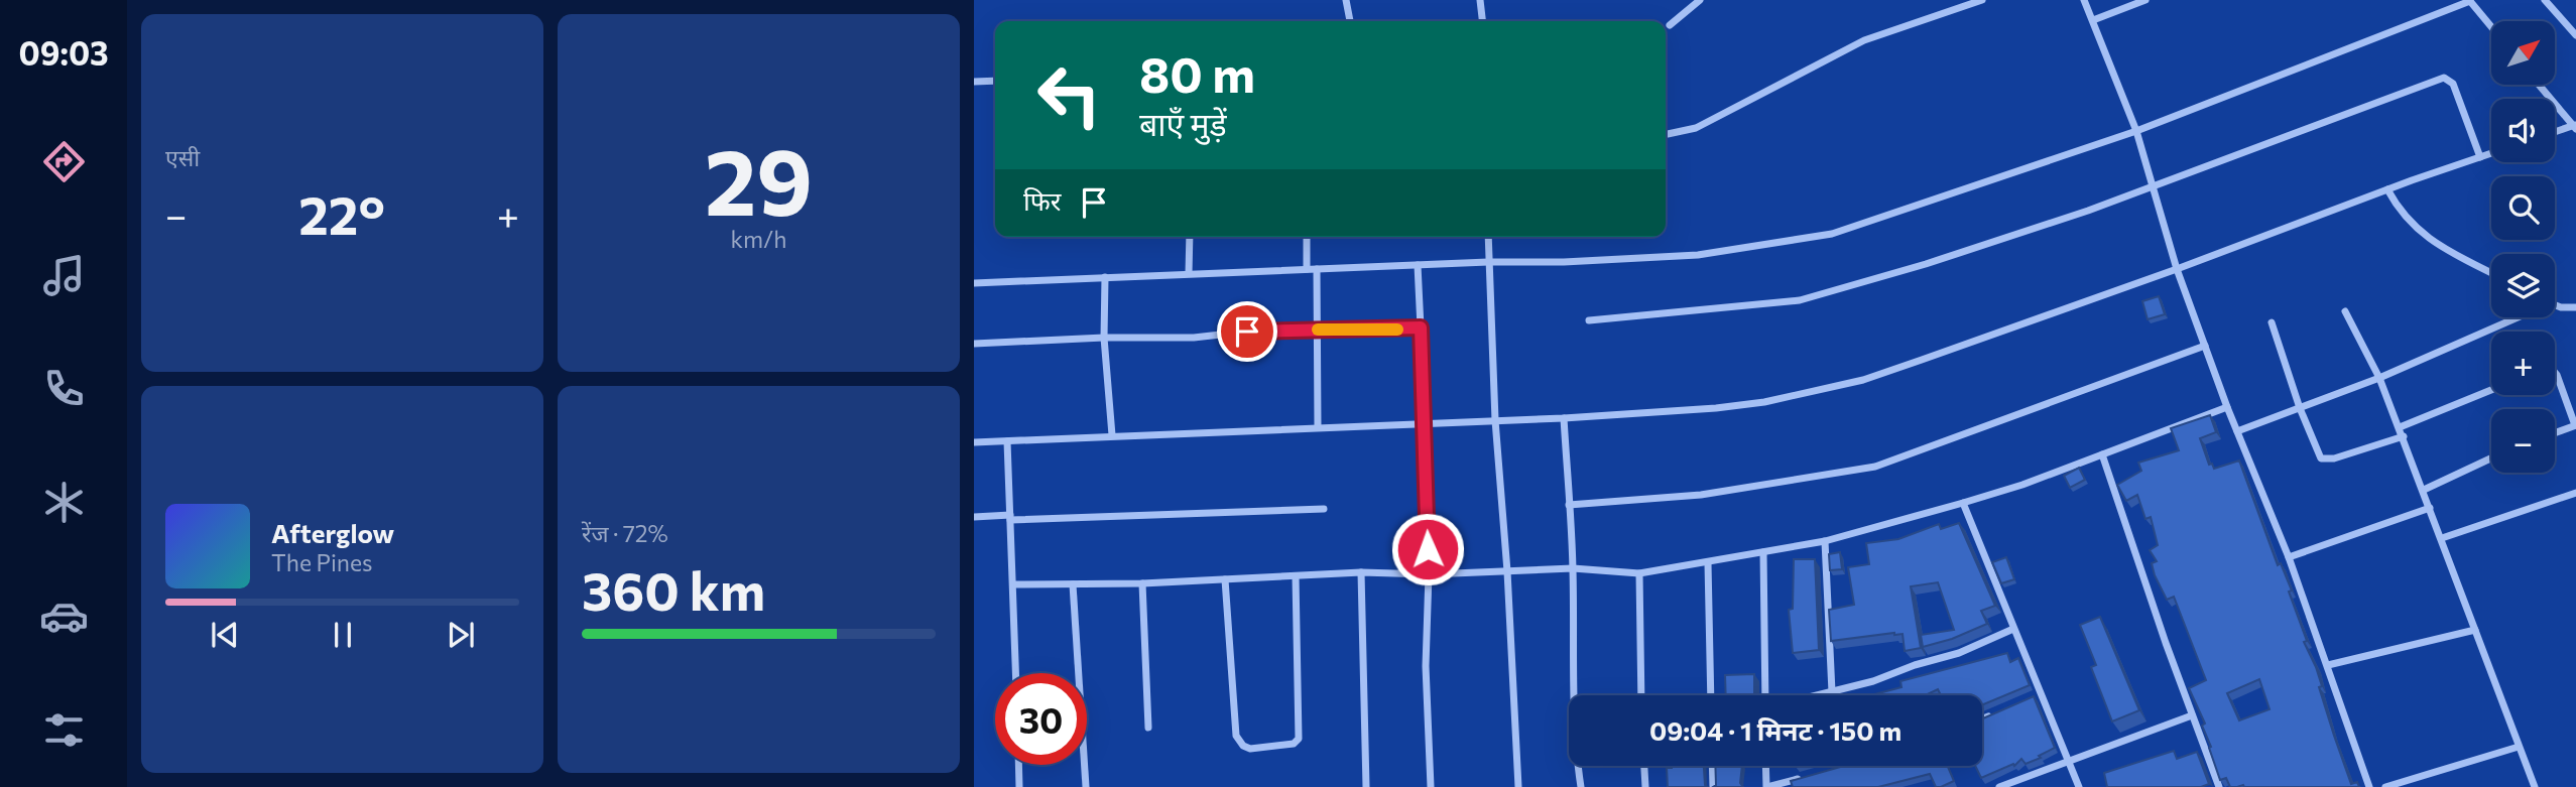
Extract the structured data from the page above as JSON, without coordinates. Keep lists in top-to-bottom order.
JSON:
{
  "north": "top right",
  "page": {
    "tabs": "09:03",
    "tile": [
      "एसी",
      ["29", "km/h"],
      ["रेंज · 72%", "360 km"]
    ],
    "map_buttons": ["+", "−"],
    "turn": ["80 m", "बाएँ मुड़ें"],
    "then": "फिर",
    "heat": ["−", "22°", "+"],
    "song": ["Afterglow", "The Pines"],
    "limit": "30",
    "trip": "09:04 · 1 मिनट · 150 m"
  }
}
